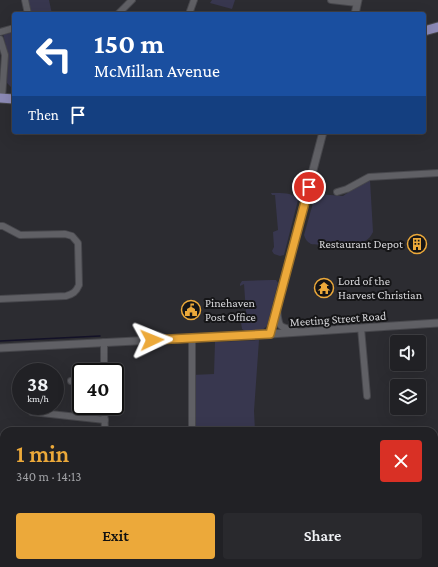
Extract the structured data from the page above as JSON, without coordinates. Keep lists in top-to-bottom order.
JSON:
{
  "streets": {
    "street": ["Meeting Street Road"]
  },
  "places": {
    "building": ["Restaurant Depot"],
    "temple": ["Lord of the Harvest Christian"],
    "public building": ["Pinehaven Post Office"]
  },
  "page": {
    "turn": ["150 m", "McMillan Avenue"],
    "then": "Then",
    "speed": "38 km/h",
    "limit": "40",
    "heading": ["1 min", "340 m · 14:13"],
    "buttons": ["Exit", "Share"]
  }
}
